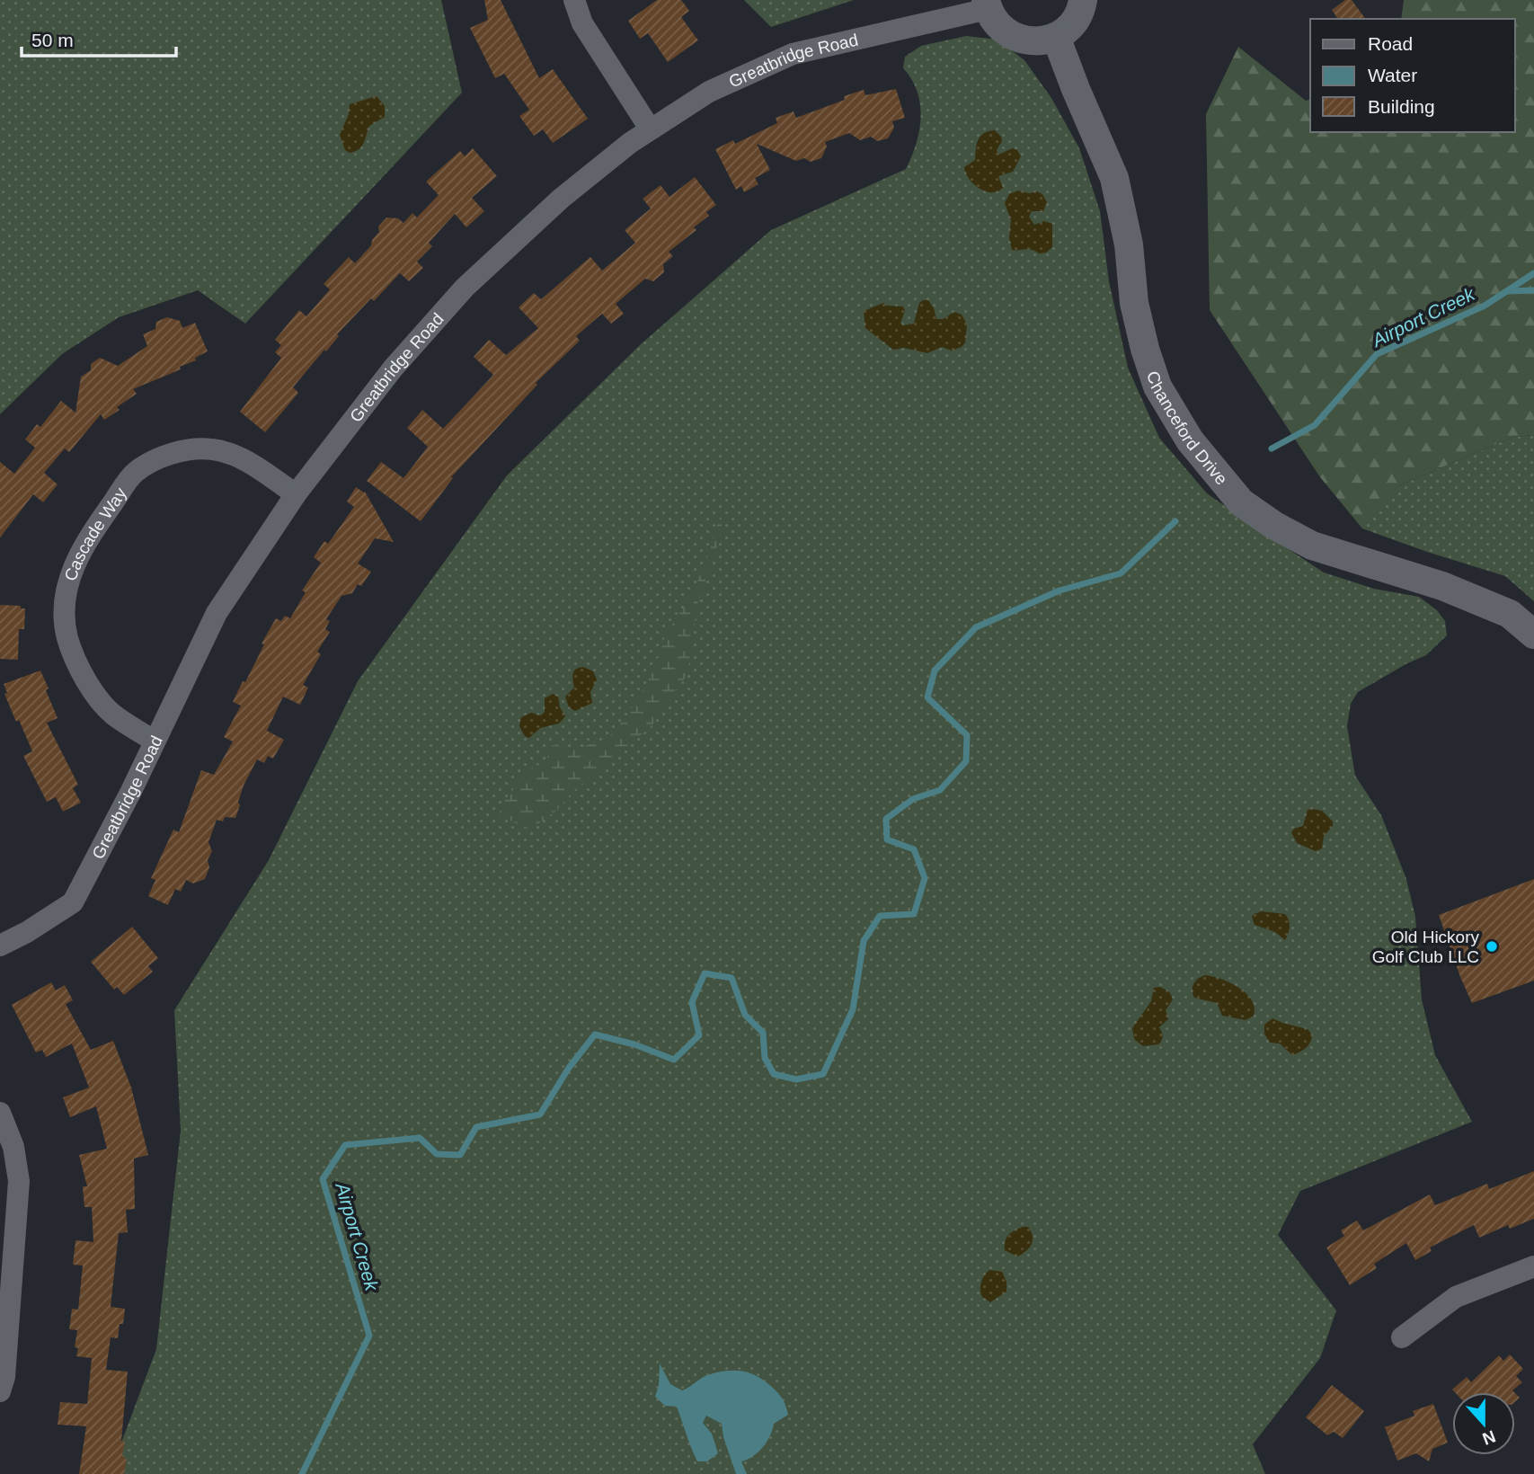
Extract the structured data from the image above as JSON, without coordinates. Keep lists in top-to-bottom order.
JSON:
{
  "streets": {
    "street": ["Greatbridge Road", "Chanceford Drive", "Cascade Way"]
  },
  "crossings": [
    ["Greatbridge Road", "Chanceford Drive"],
    ["Greatbridge Road", "Cascade Way"]
  ],
  "water": ["Airport Creek"],
  "places": ["Old Hickory Golf Club LLC"],
  "legend": ["Road", "Water", "Building"],
  "scale_bar": "50 m",
  "north": "bottom"
}
